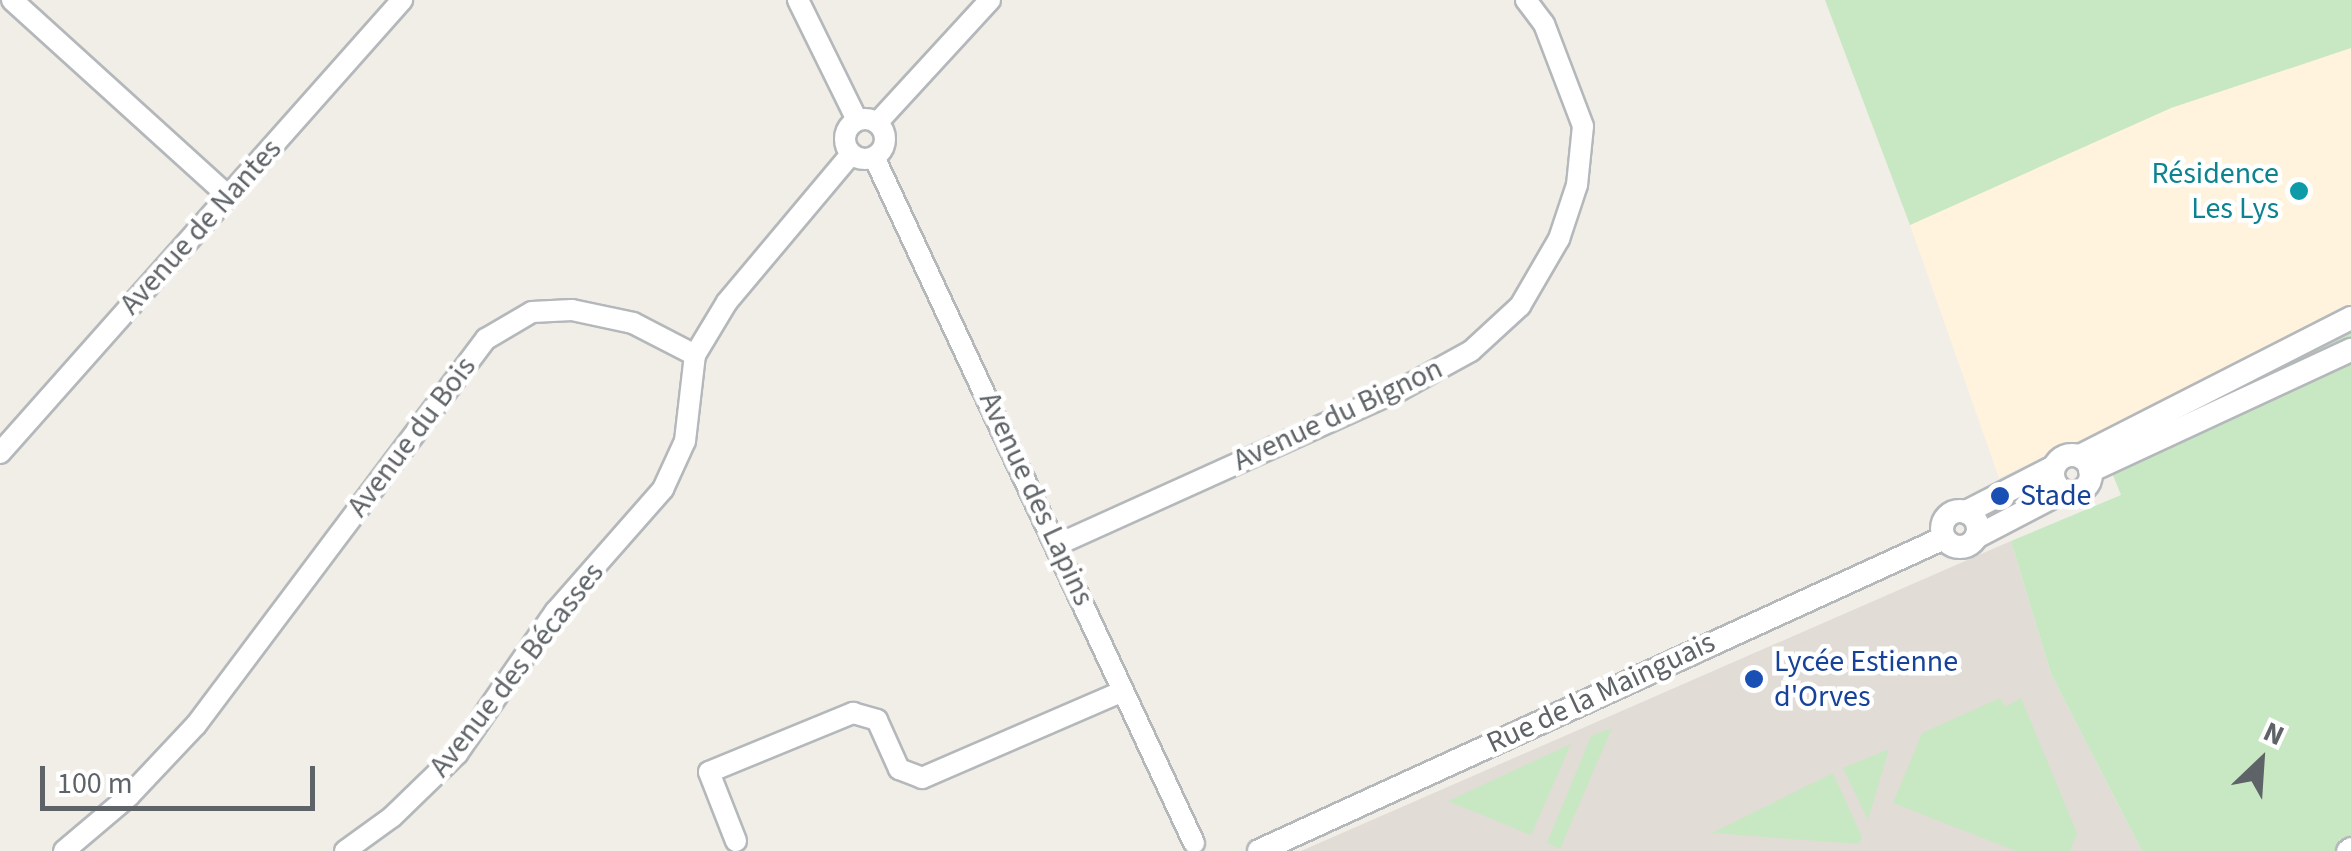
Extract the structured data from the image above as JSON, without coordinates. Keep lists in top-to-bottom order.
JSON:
{
  "streets": {
    "street": [
      "Avenue de Nantes",
      "Avenue du Bignon",
      "Avenue du Bois",
      "Avenue des Lapins",
      "Avenue des Bécasses",
      "Rue de la Mainguais"
    ]
  },
  "crossings": [
    ["Avenue du Bignon", "Avenue des Lapins"],
    ["Avenue du Bois", "Avenue des Bécasses"]
  ],
  "places": ["Résidence Les Lys", "Stade", "Lycée Estienne d'Orves"],
  "scale_bar": "100 m",
  "north": "top right"
}
